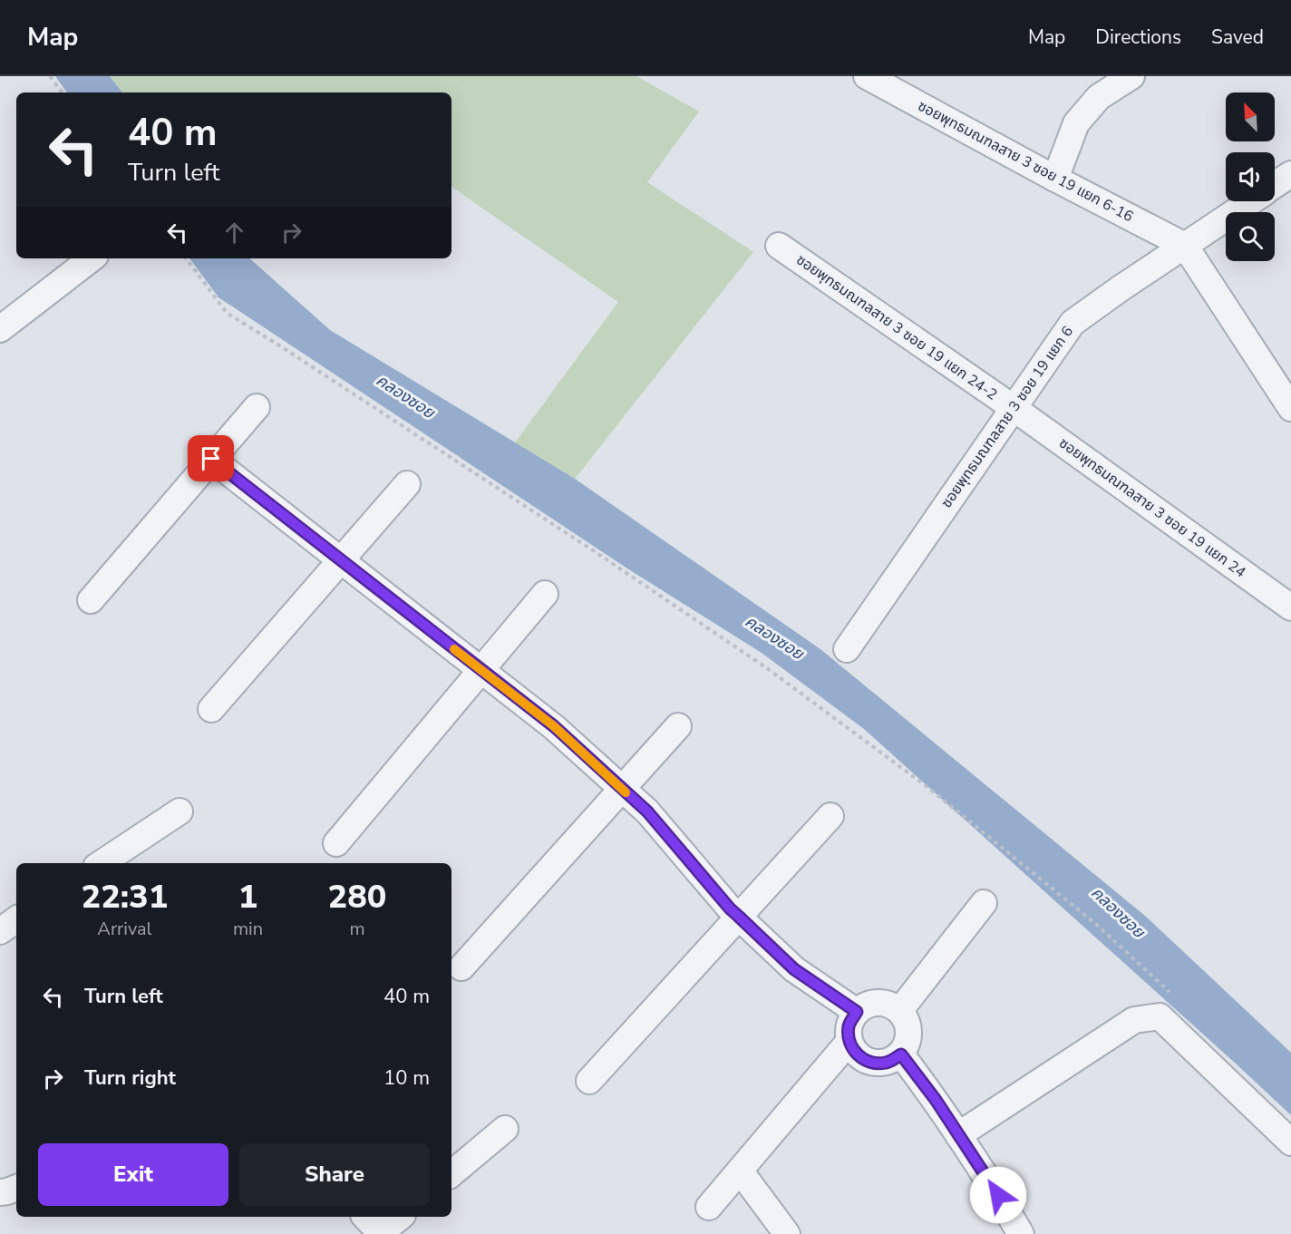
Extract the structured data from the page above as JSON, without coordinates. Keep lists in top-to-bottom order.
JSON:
{
  "streets": {
    "street": [
      "ซอยพุทธมณฑลสาย 3 ซอย 19 แยก 6-16",
      "ซอยพุทธมณฑลสาย 3 ซอย 19 แยก 24-2",
      "ซอยพุทธมณฑลสาย 3 ซอย 19 แยก 6",
      "ซอยพุทธมณฑลสาย 3 ซอย 19 แยก 24"
    ]
  },
  "crossings": [
    ["ซอยพุทธมณฑลสาย 3 ซอย 19 แยก 6-16", "ซอยพุทธมณฑลสาย 3 ซอย 19 แยก 6"],
    ["ซอยพุทธมณฑลสาย 3 ซอย 19 แยก 24-2", "ซอยพุทธมณฑลสาย 3 ซอย 19 แยก 6"],
    ["ซอยพุทธมณฑลสาย 3 ซอย 19 แยก 24-2", "ซอยพุทธมณฑลสาย 3 ซอย 19 แยก 24"],
    ["ซอยพุทธมณฑลสาย 3 ซอย 19 แยก 6", "ซอยพุทธมณฑลสาย 3 ซอย 19 แยก 24"]
  ],
  "water": ["คลองซอย"],
  "north": "top left",
  "page": {
    "header": "Map",
    "nav": ["Map", "Directions", "Saved"],
    "turn": ["40 m", "Turn left"],
    "eta": [
      "22:31",
      "Arrival",
      "1",
      "min",
      "280",
      "m"
    ],
    "list": [
      {
        "name": "Turn left",
        "value": "40 m"
      },
      {
        "name": "Turn right",
        "value": "10 m"
      }
    ],
    "buttons": ["Exit", "Share"]
  }
}
